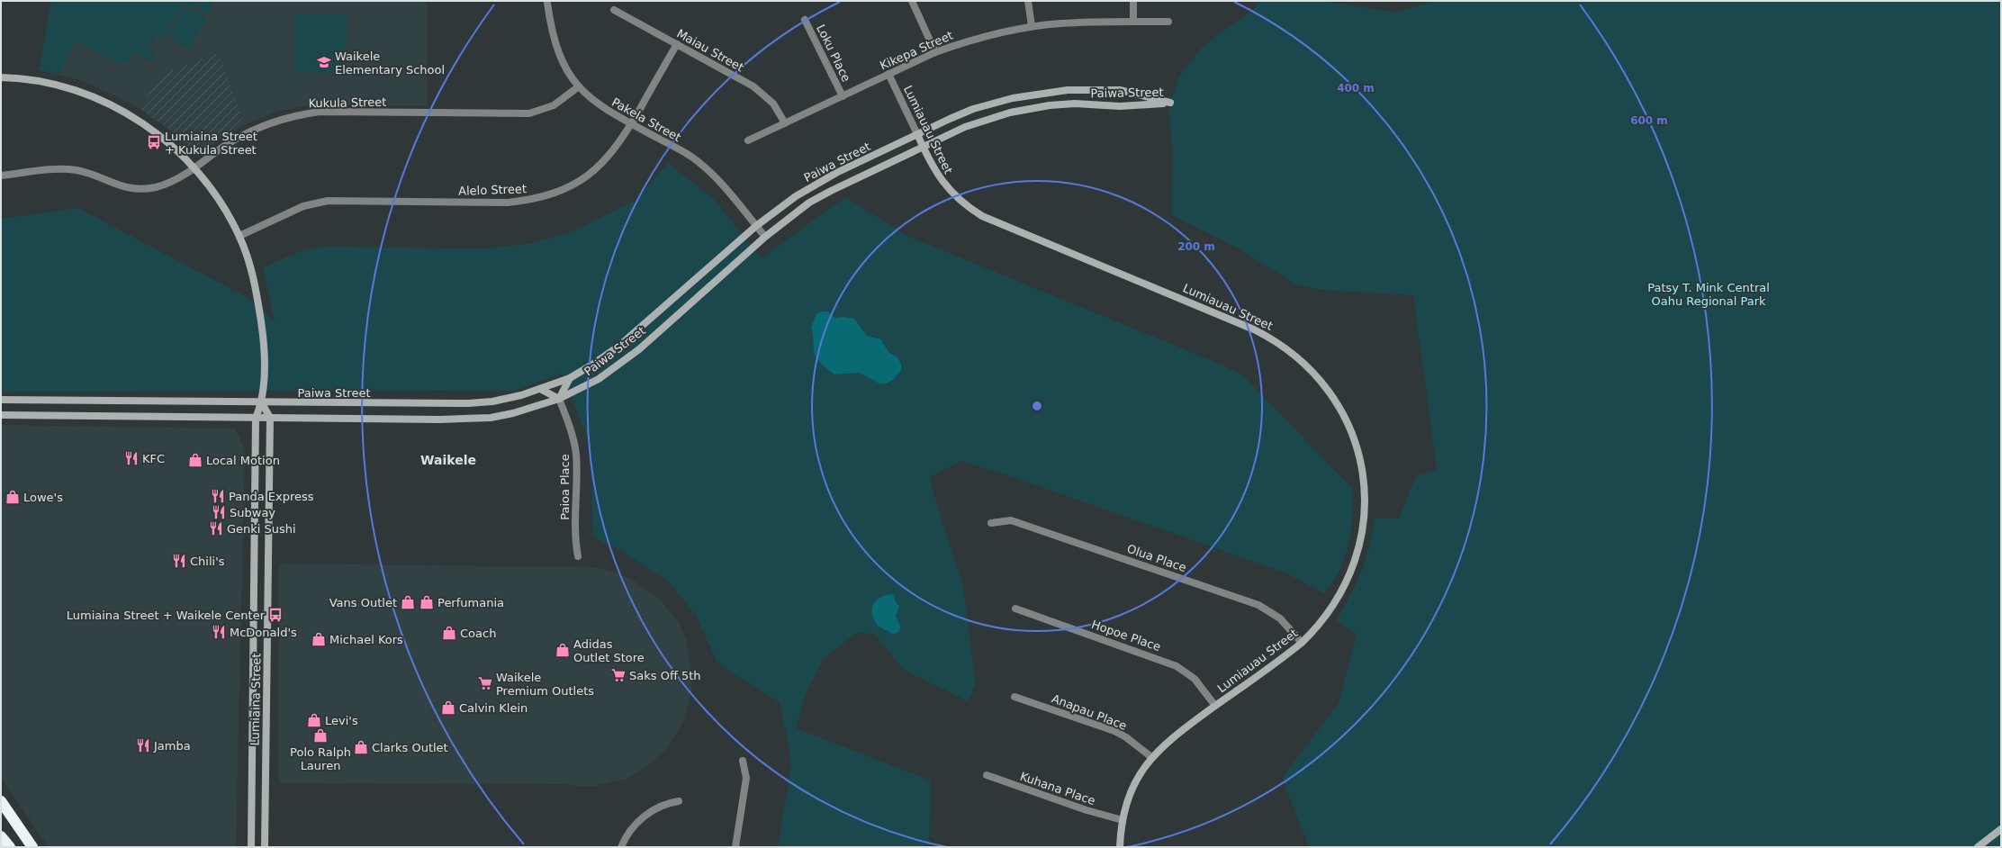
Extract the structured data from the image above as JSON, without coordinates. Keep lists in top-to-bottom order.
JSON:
{
  "streets": {
    "street": [
      "Maiau Street",
      "Kikepa Street",
      "Loku Place",
      "Paiwa Street",
      "Kukula Street",
      "Pakela Street",
      "Lumiauau Street",
      "Alelo Street",
      "Paioa Place",
      "Olua Place",
      "Hopoe Place",
      "Lumiaina Street",
      "Anapau Place",
      "Kuhana Place"
    ]
  },
  "crossings": [
    ["Maiau Street", "Kikepa Street"],
    ["Maiau Street", "Alelo Street"],
    ["Kikepa Street", "Loku Place"],
    ["Kikepa Street", "Lumiauau Street"],
    ["Paiwa Street", "Pakela Street"],
    ["Paiwa Street", "Lumiauau Street"],
    ["Paiwa Street", "Paioa Place"],
    ["Paiwa Street", "Lumiaina Street"],
    ["Kukula Street", "Pakela Street"],
    ["Kukula Street", "Lumiaina Street"],
    ["Pakela Street", "Alelo Street"],
    ["Lumiauau Street", "Olua Place"],
    ["Lumiauau Street", "Hopoe Place"],
    ["Lumiauau Street", "Anapau Place"],
    ["Lumiauau Street", "Kuhana Place"],
    ["Alelo Street", "Lumiaina Street"]
  ],
  "districts": ["Waikele"],
  "parks": ["Patsy T. Mink Central Oahu Regional Park"],
  "places": {
    "school or university": ["Waikele Elementary School"],
    "bus stop": ["Lumiaina Street + Kukula Street", "Lumiaina Street + Waikele Center"],
    "restaurant": [
      "KFC",
      "Panda Express",
      "Subway",
      "Genki Sushi",
      "Chili's",
      "McDonald's",
      "Jamba"
    ],
    "shop": [
      "Local Motion",
      "Lowe's",
      "Vans Outlet",
      "Perfumania",
      "Coach",
      "Michael Kors",
      "Adidas Outlet Store",
      "Calvin Klein",
      "Levi's",
      "Polo Ralph Lauren",
      "Clarks Outlet"
    ],
    "supermarket": ["Saks Off 5th", "Waikele Premium Outlets"]
  },
  "rings": ["400 m", "600 m", "200 m"]
}
